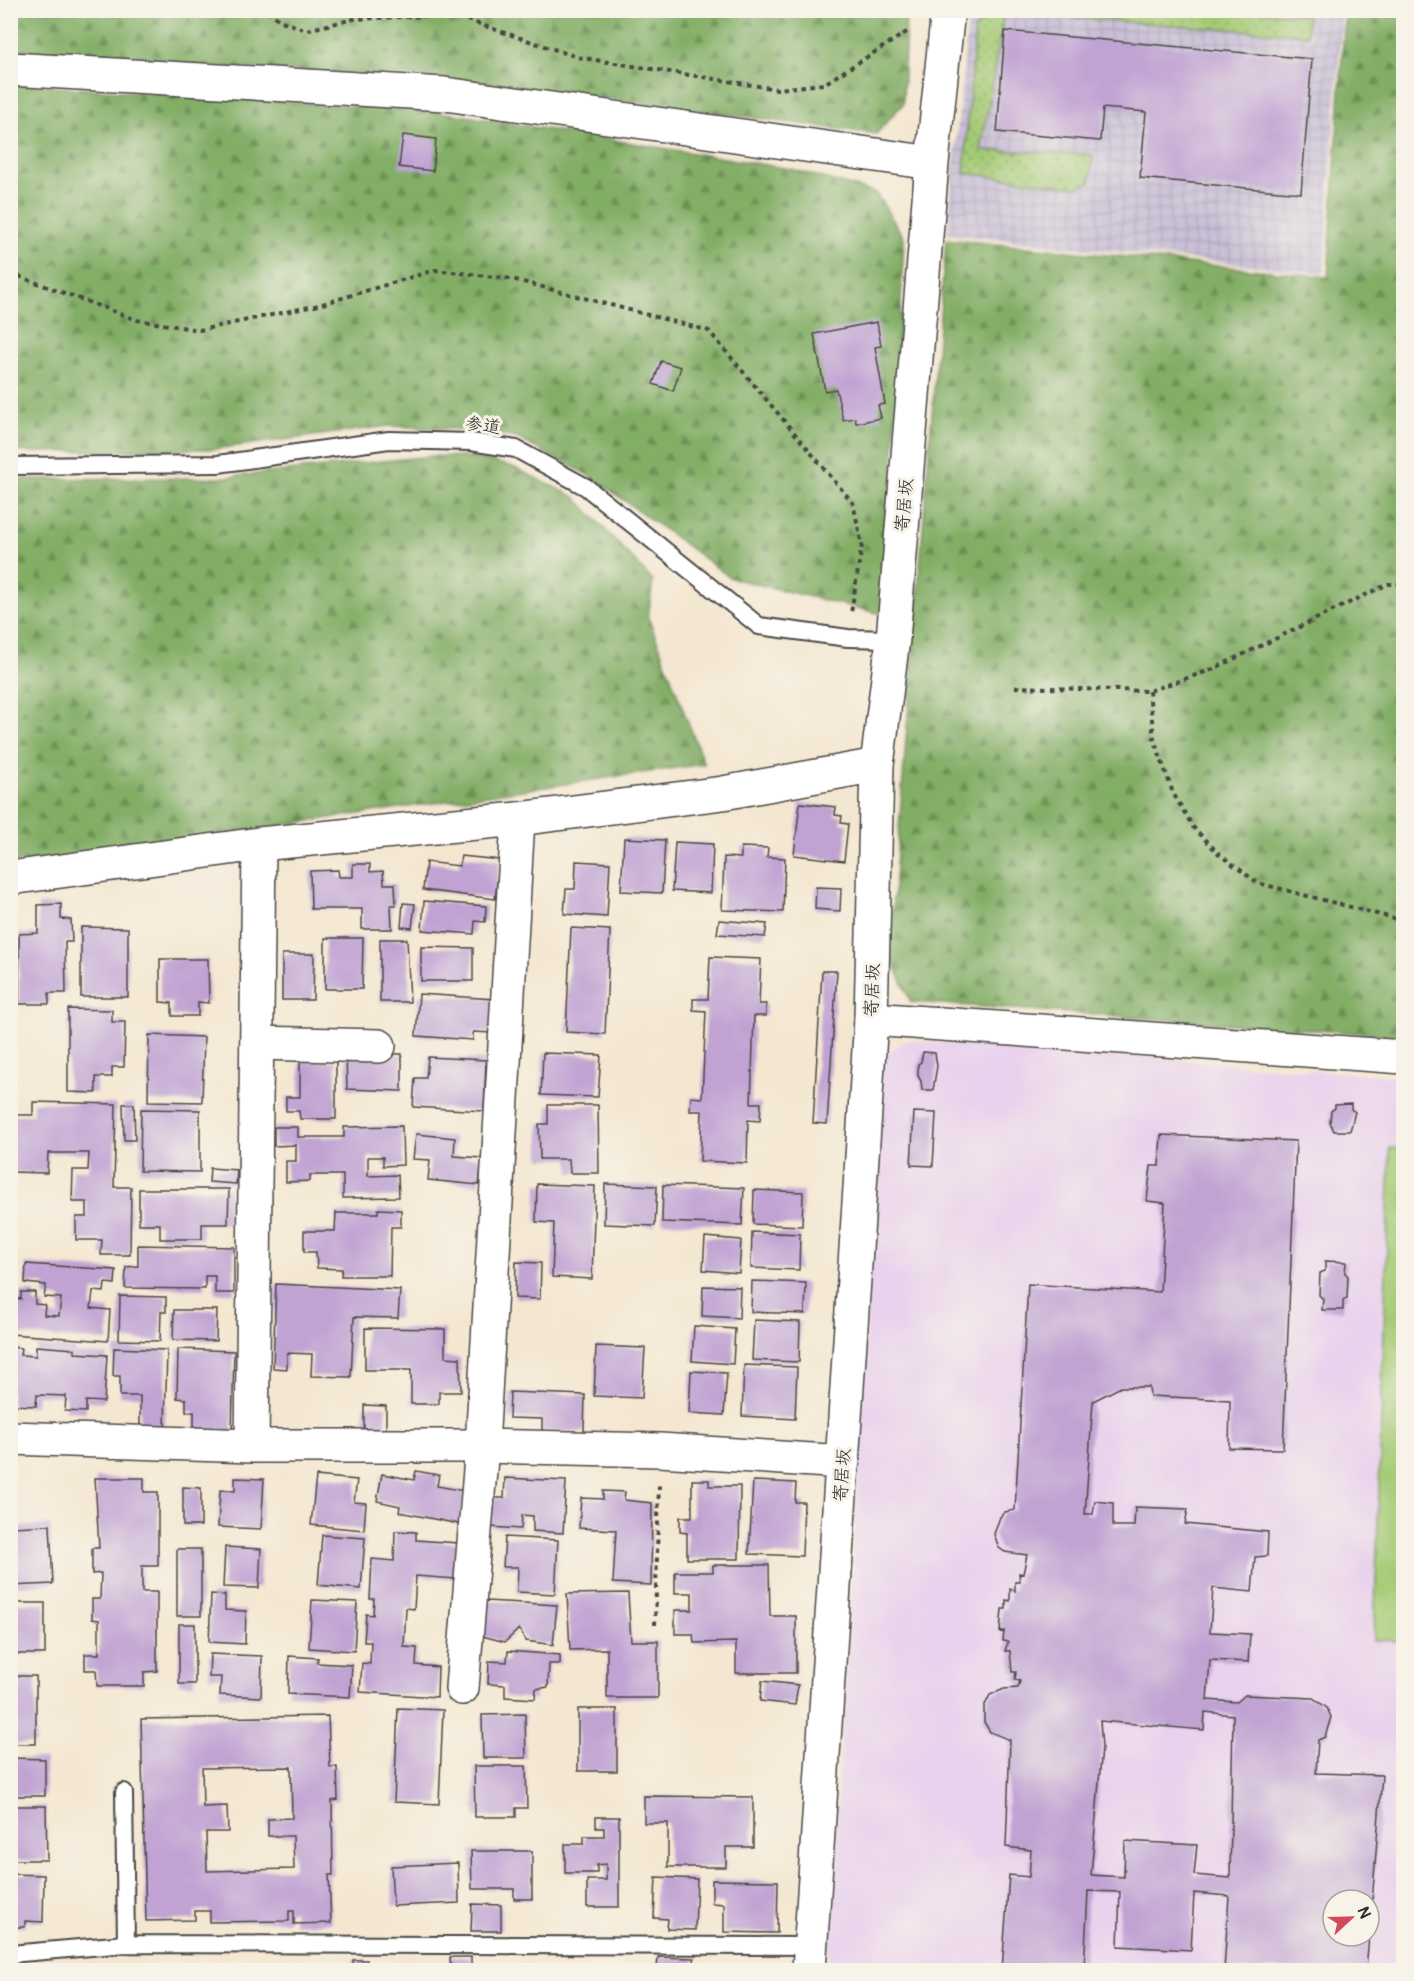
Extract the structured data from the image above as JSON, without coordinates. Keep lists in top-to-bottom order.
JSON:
{
  "streets": {
    "street": ["寄居坂"],
    "lane": ["参道"]
  },
  "crossings": [
    ["参道", "寄居坂"]
  ],
  "north": "right"
}
